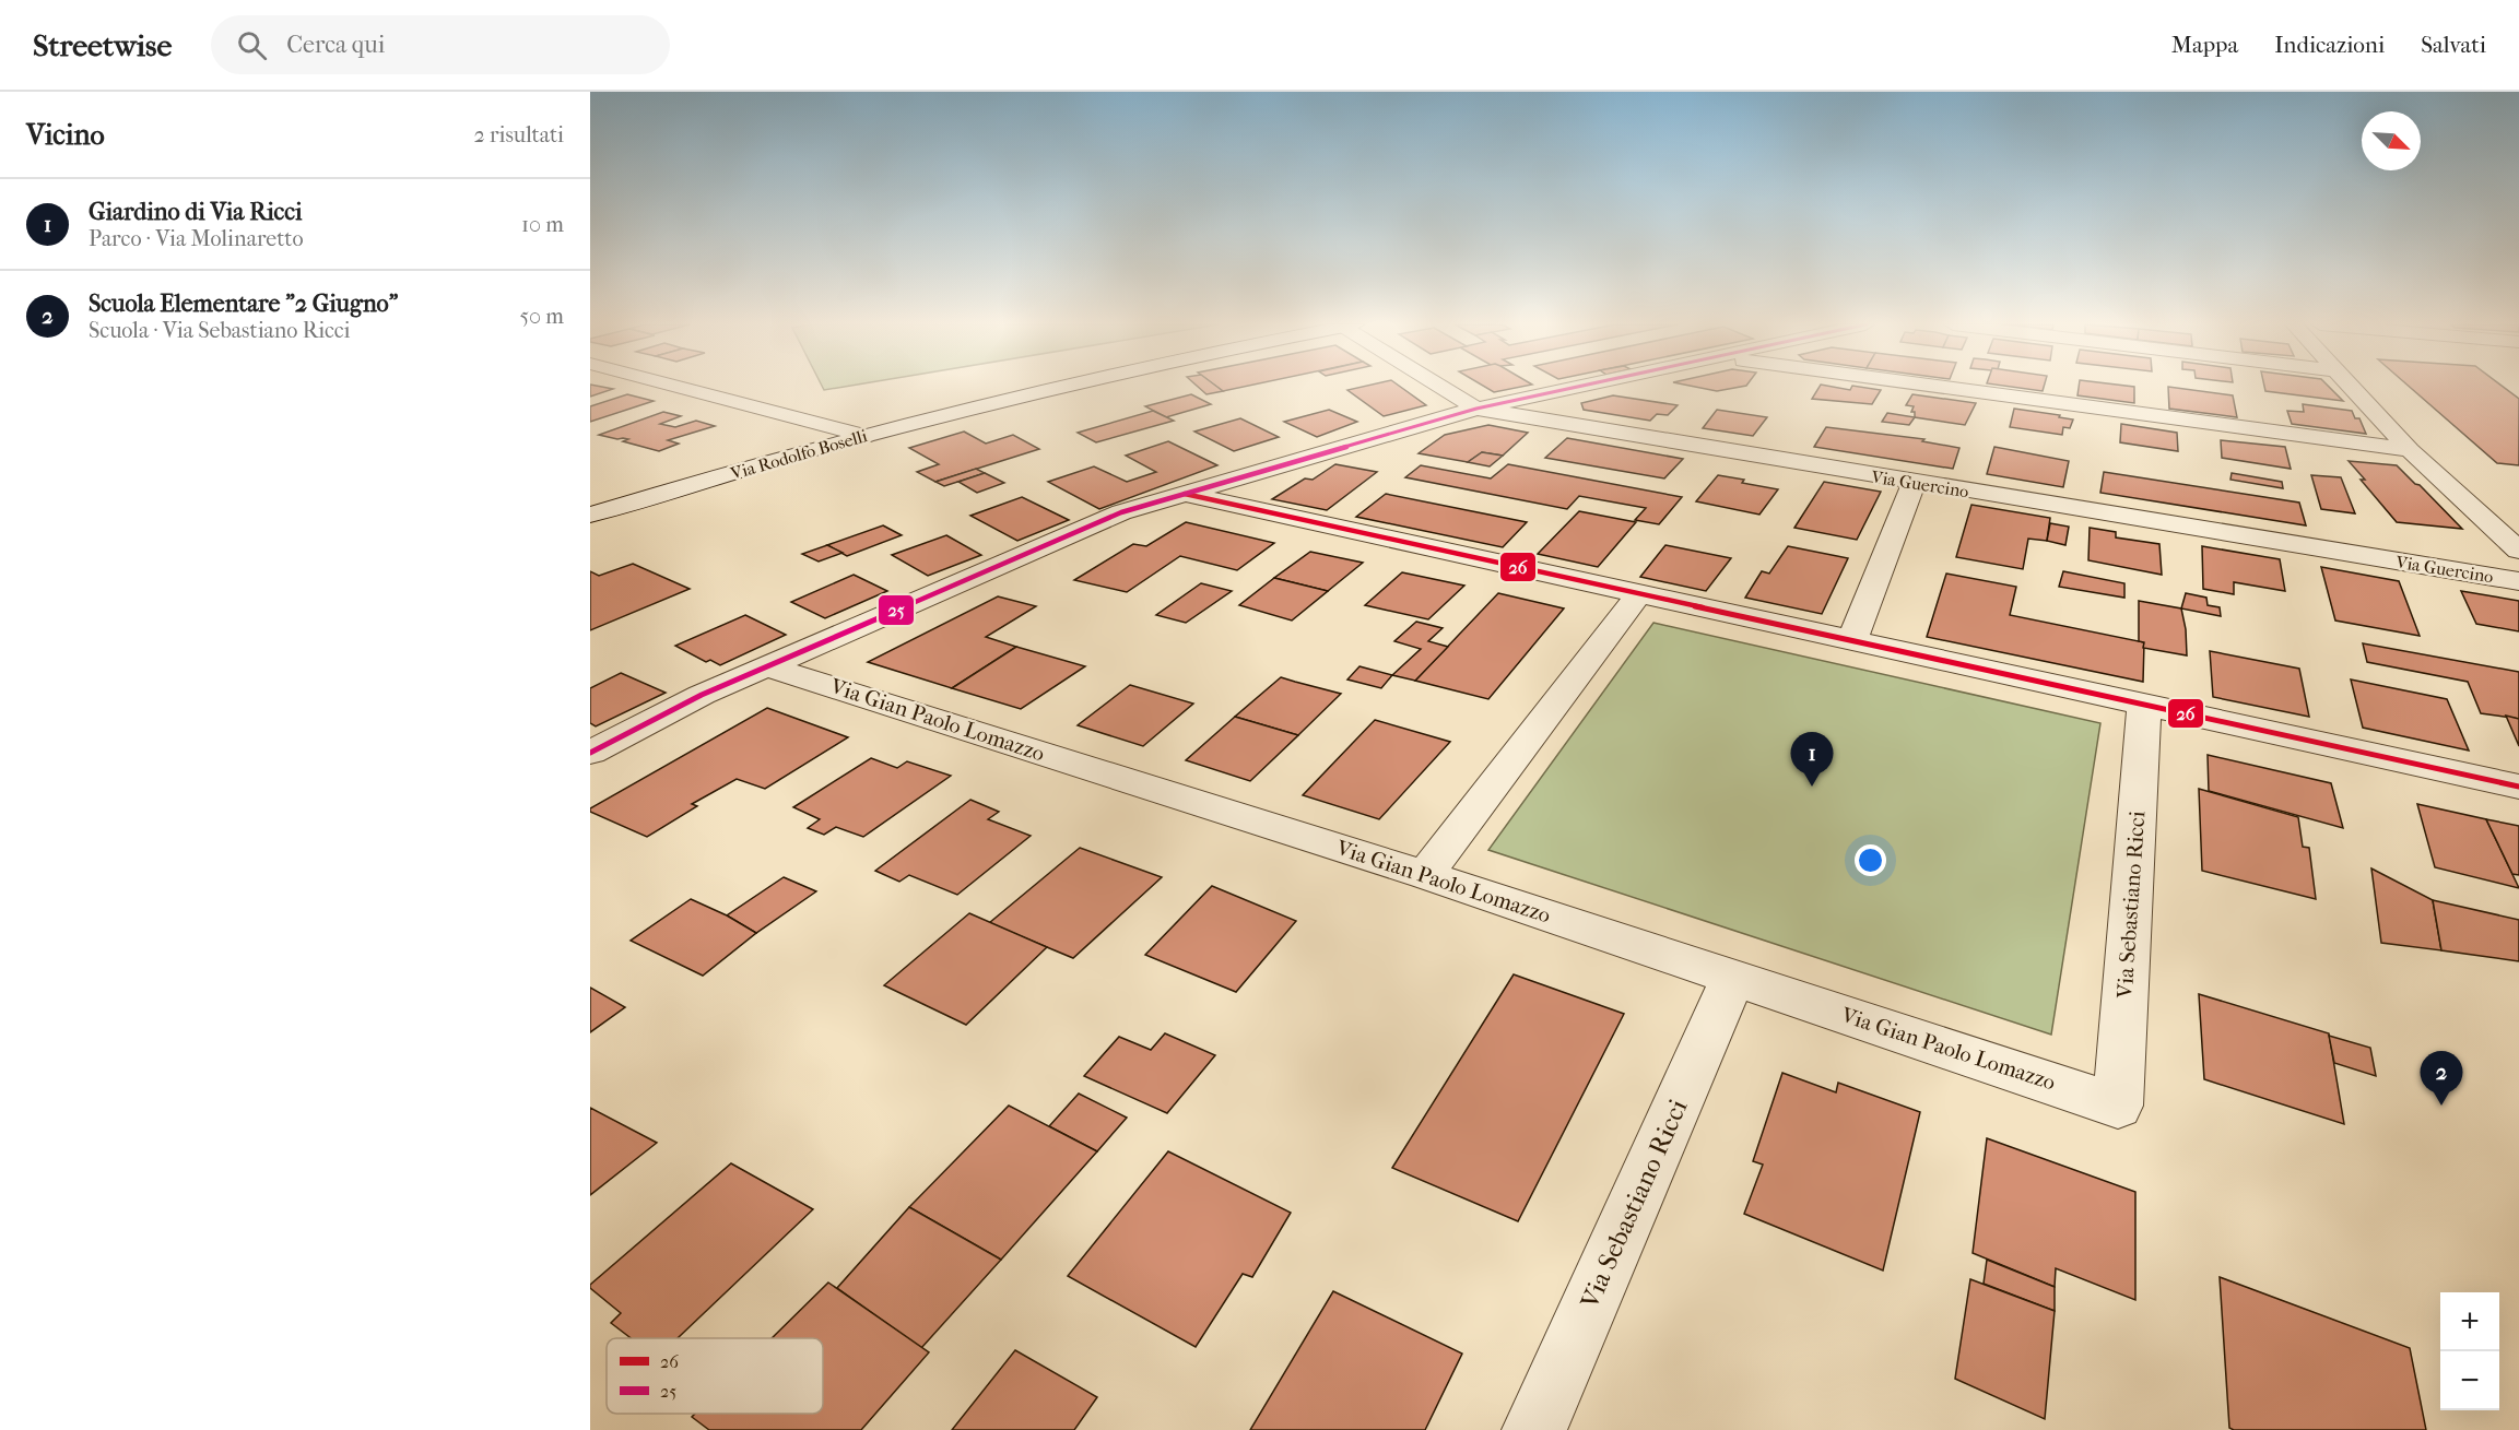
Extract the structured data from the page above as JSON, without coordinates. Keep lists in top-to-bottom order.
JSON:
{
  "streets": {
    "street": [
      "Via Rodolfo Boselli",
      "Via Guercino",
      "Via Gian Paolo Lomazzo",
      "Via Sebastiano Ricci"
    ]
  },
  "crossings": [
    ["Via Gian Paolo Lomazzo", "Via Sebastiano Ricci"]
  ],
  "lines": ["transit line 25", "transit line 26"],
  "legend": ["26", "25"],
  "north": "bottom right",
  "page": {
    "header": "Streetwise",
    "search": "Cerca qui",
    "nav": ["Mappa", "Indicazioni", "Salvati"],
    "heading": ["Vicino", "2 risultati"],
    "list": [
      {
        "mark": "1",
        "name": "Giardino di Via Ricci",
        "note": "Parco · Via Molinaretto",
        "value": "10 m"
      },
      {
        "mark": "2",
        "name": "Scuola Elementare \"2 Giugno\"",
        "note": "Scuola · Via Sebastiano Ricci",
        "value": "50 m"
      }
    ],
    "pins": ["1", "2"],
    "map_buttons": ["+", "−"]
  }
}
